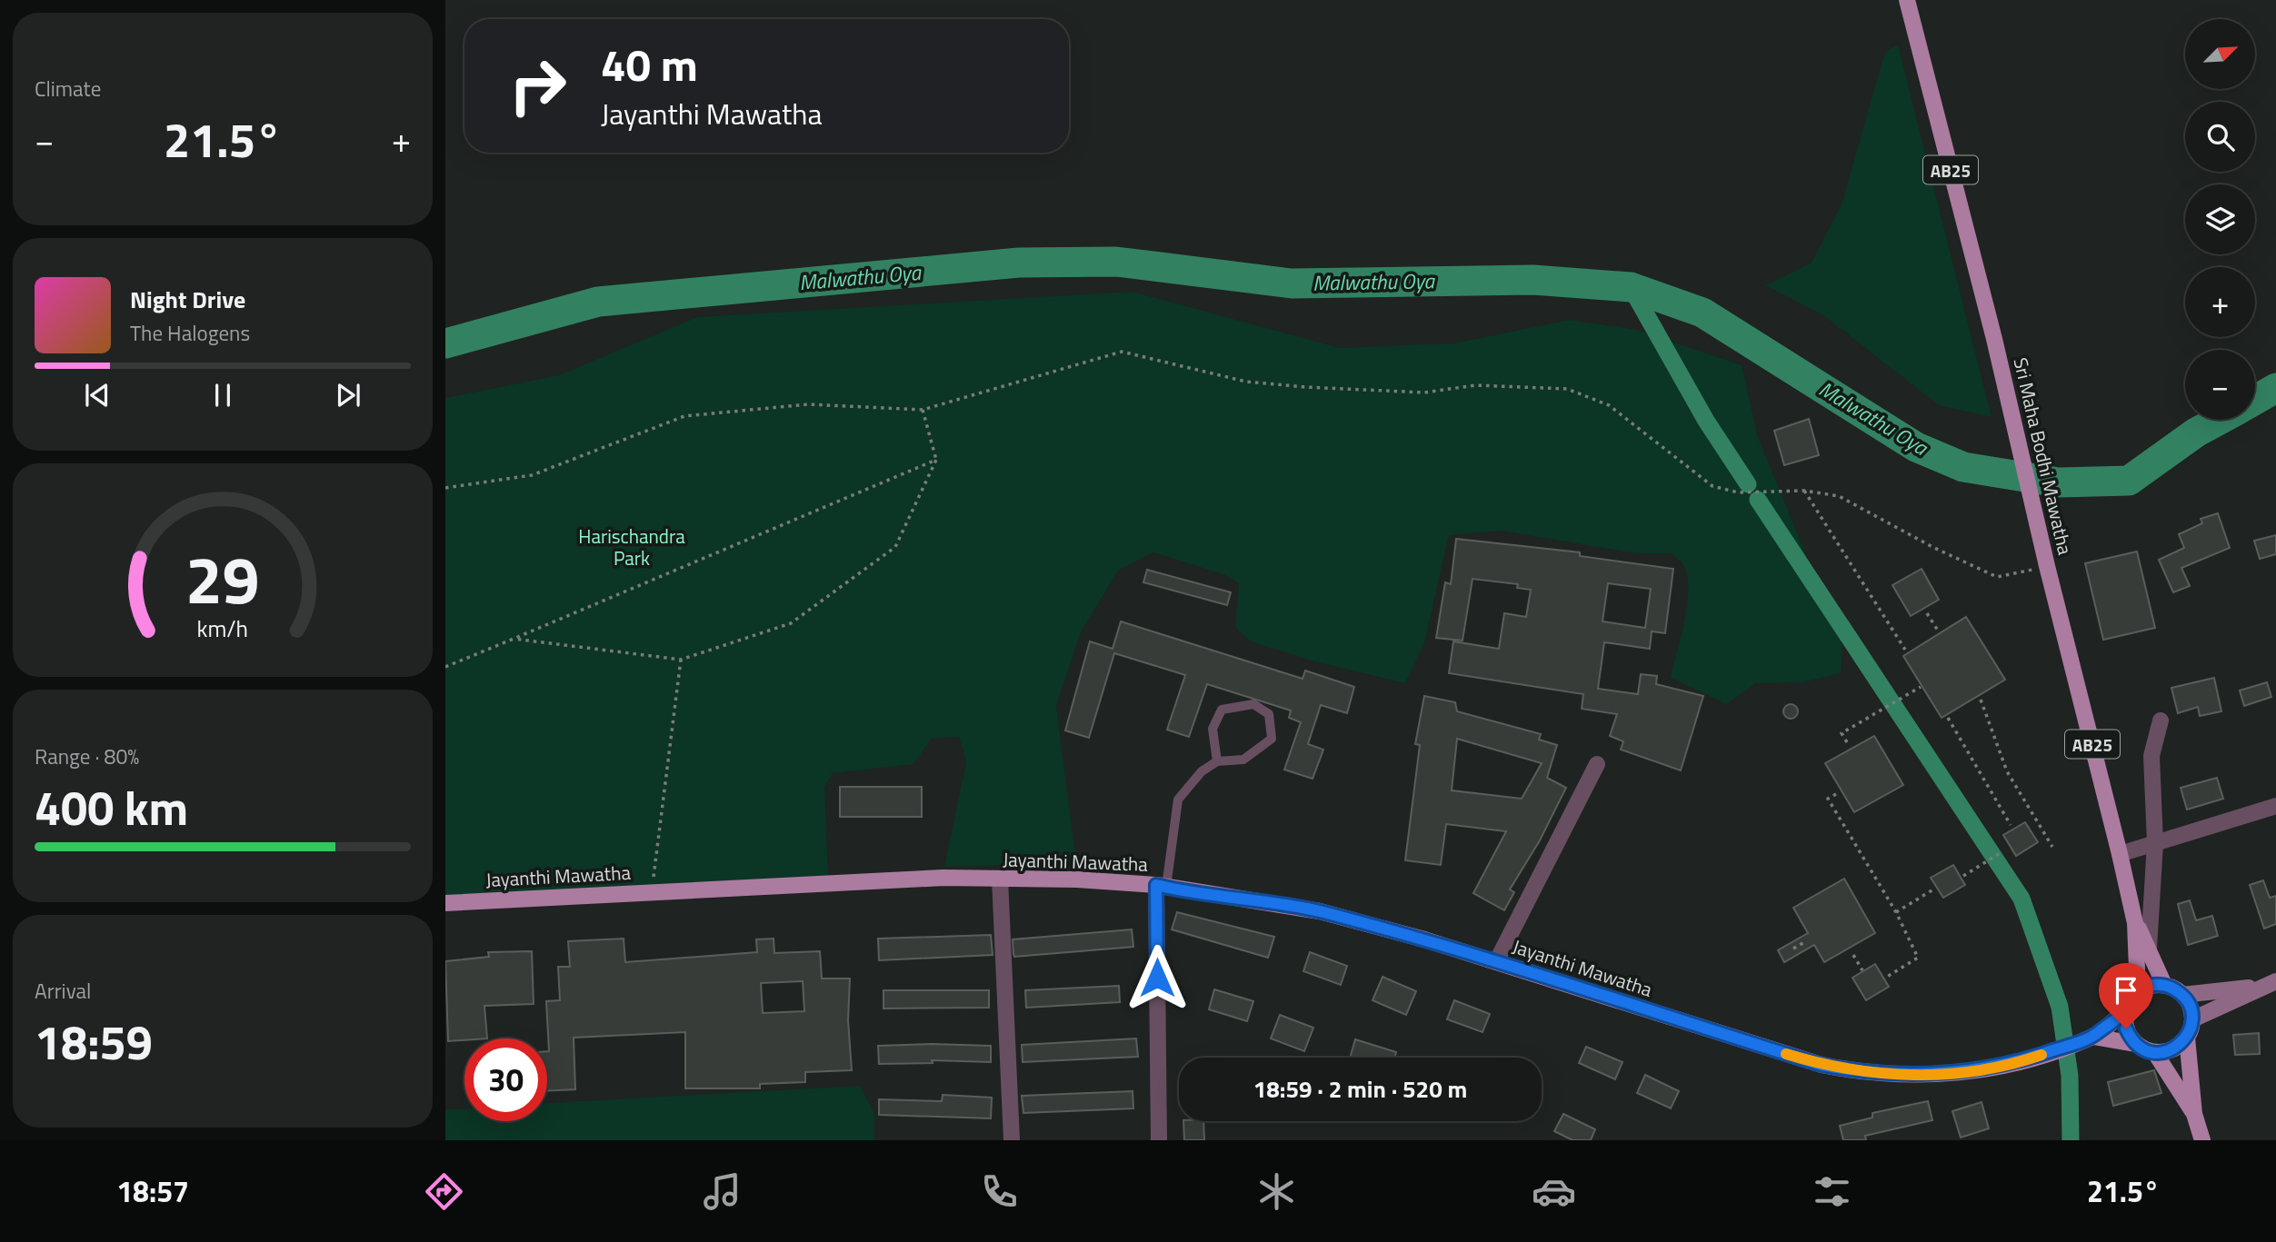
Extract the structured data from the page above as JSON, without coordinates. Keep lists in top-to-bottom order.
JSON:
{
  "streets": {
    "main road": ["AB25", "Sri Maha Bodhi Mawatha", "Jayanthi Mawatha"]
  },
  "crossings": [
    ["Sri Maha Bodhi Mawatha", "Jayanthi Mawatha"]
  ],
  "water": ["Malwathu Oya"],
  "parks": ["Harischandra Park"],
  "north": "top right",
  "page": {
    "tile": [
      "Climate",
      ["Range · 80%", "400 km"],
      ["Arrival", "18:59"]
    ],
    "map_buttons": ["+", "−"],
    "turn": ["40 m", "Jayanthi Mawatha"],
    "heat": ["−", "21.5°", "+"],
    "song": ["Night Drive", "The Halogens"],
    "limit": "30",
    "trip": "18:59 · 2 min · 520 m",
    "tabs": ["18:57", "21.5°"],
    "gauge": ["29", "km/h"]
  }
}
